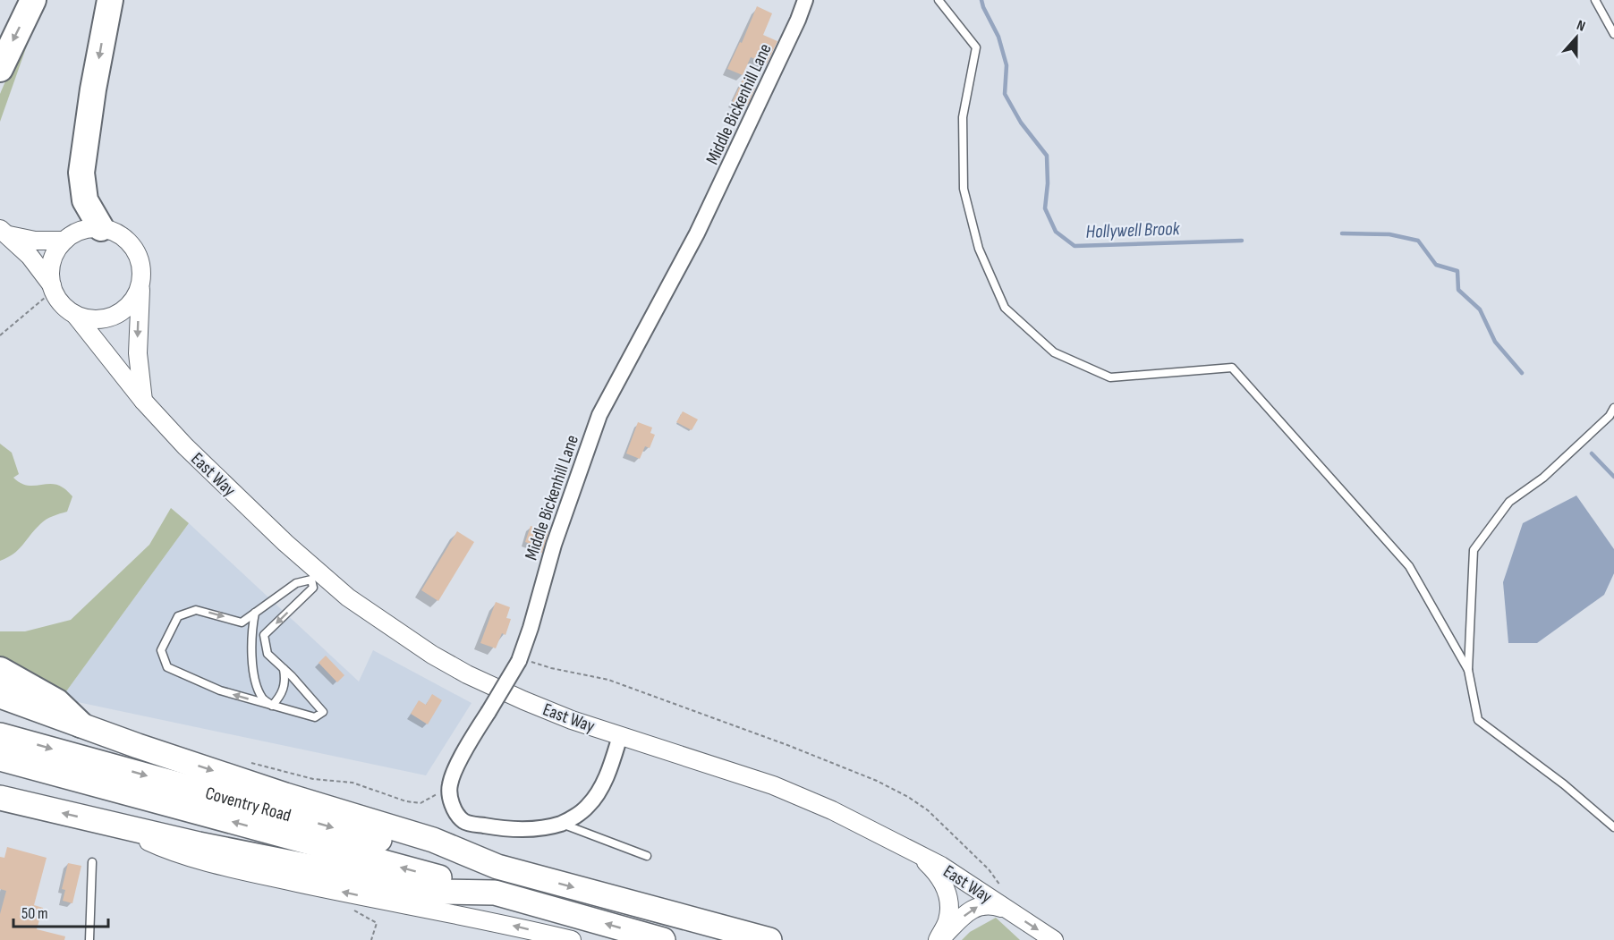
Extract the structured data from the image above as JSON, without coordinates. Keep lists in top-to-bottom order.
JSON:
{
  "streets": {
    "highway": ["Coventry Road"],
    "street": ["Middle Bickenhill Lane", "East Way"]
  },
  "water": ["Hollywell Brook"],
  "scale_bar": "50 m",
  "north": "top"
}
